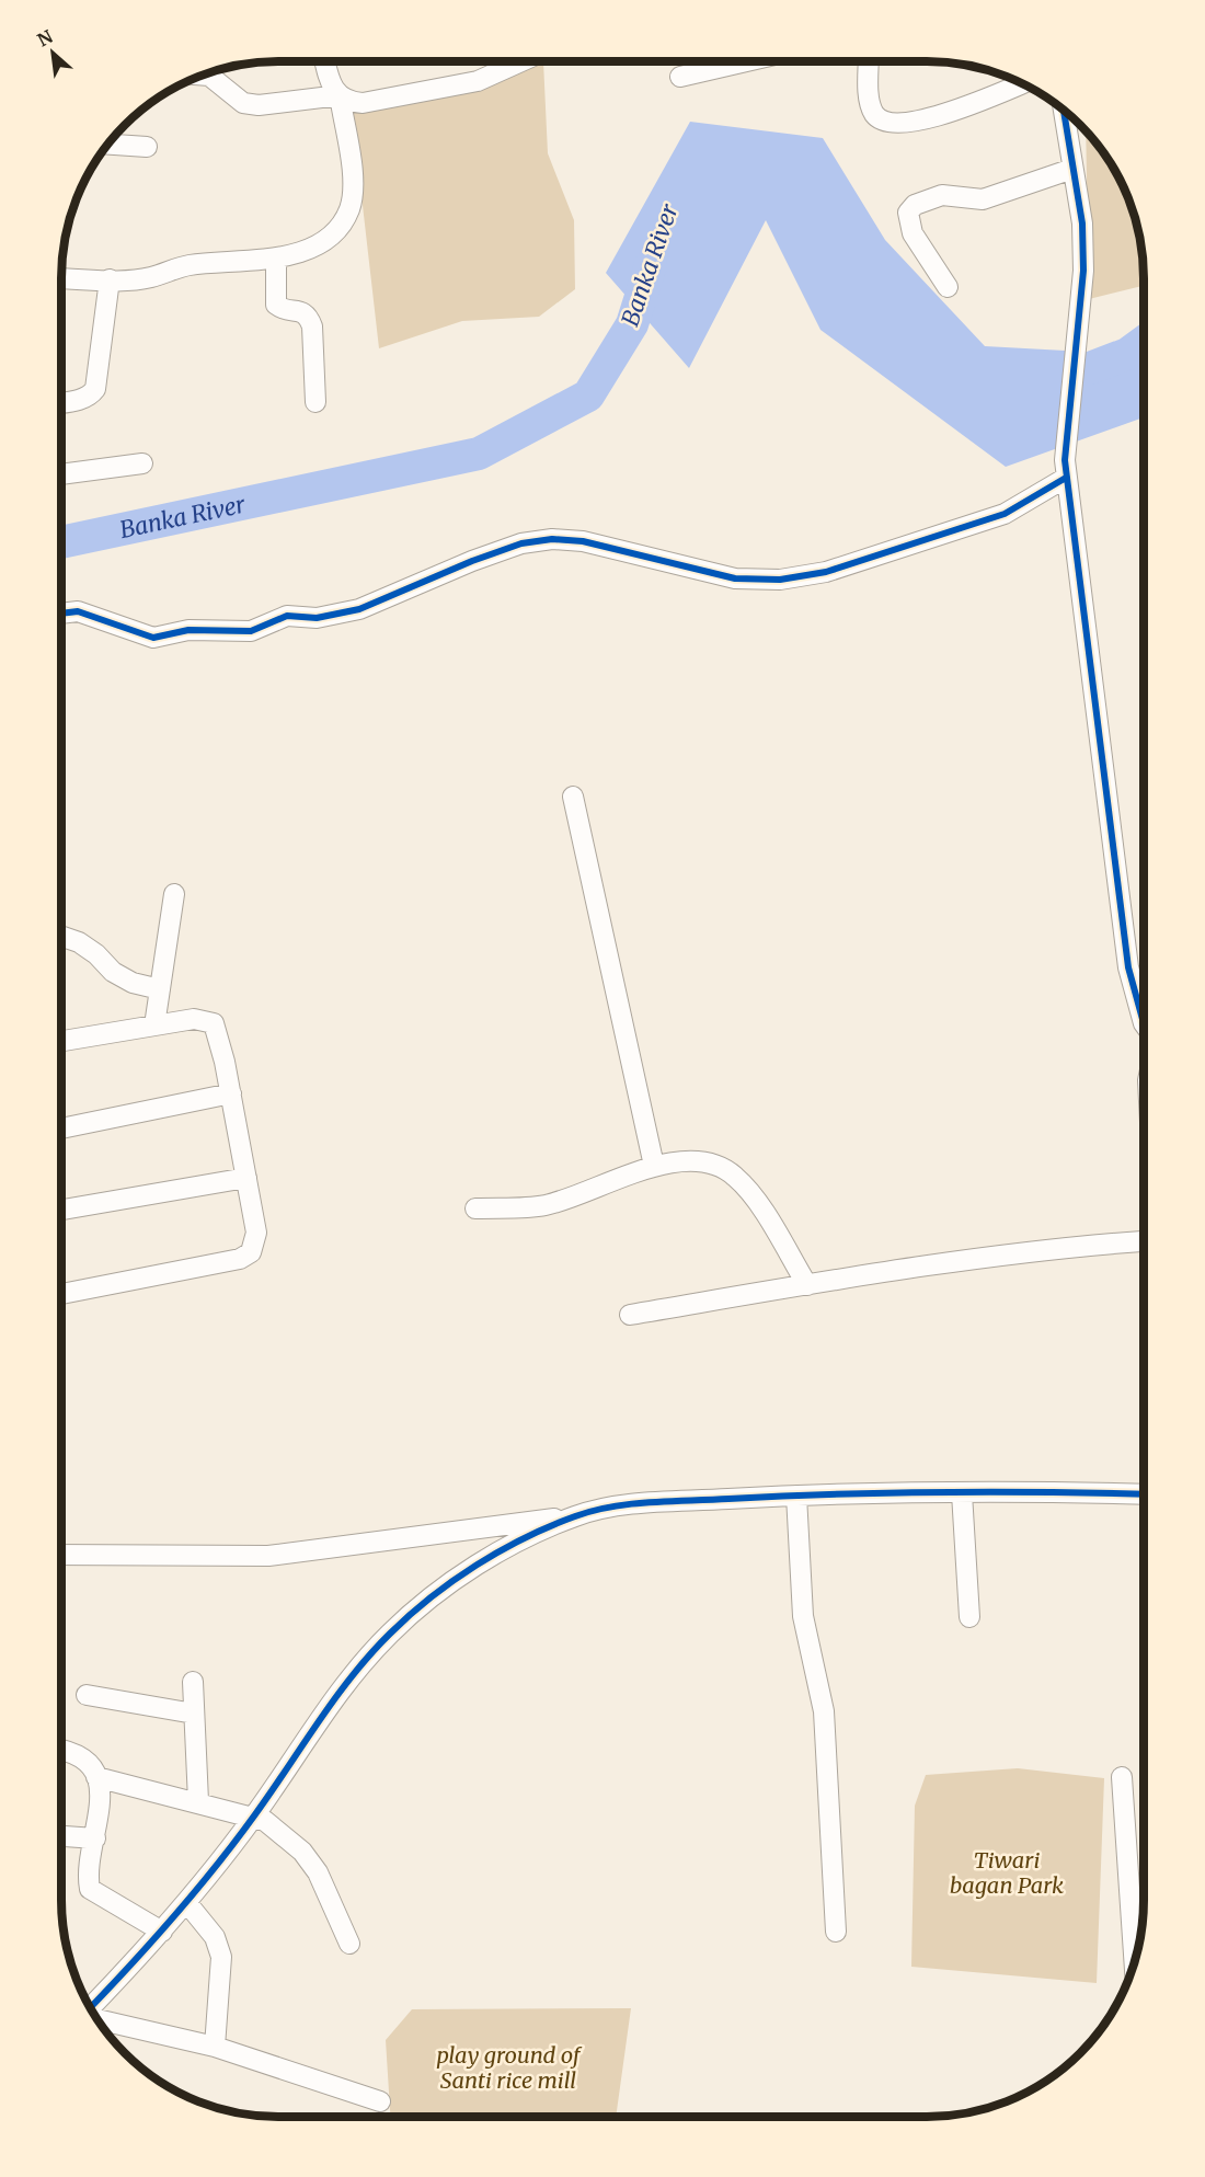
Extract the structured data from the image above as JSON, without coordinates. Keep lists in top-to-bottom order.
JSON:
{
  "water": ["Banka River"],
  "parks": ["Tiwari bagan Park", "play ground of Santi rice mill"],
  "north": "top left"
}
